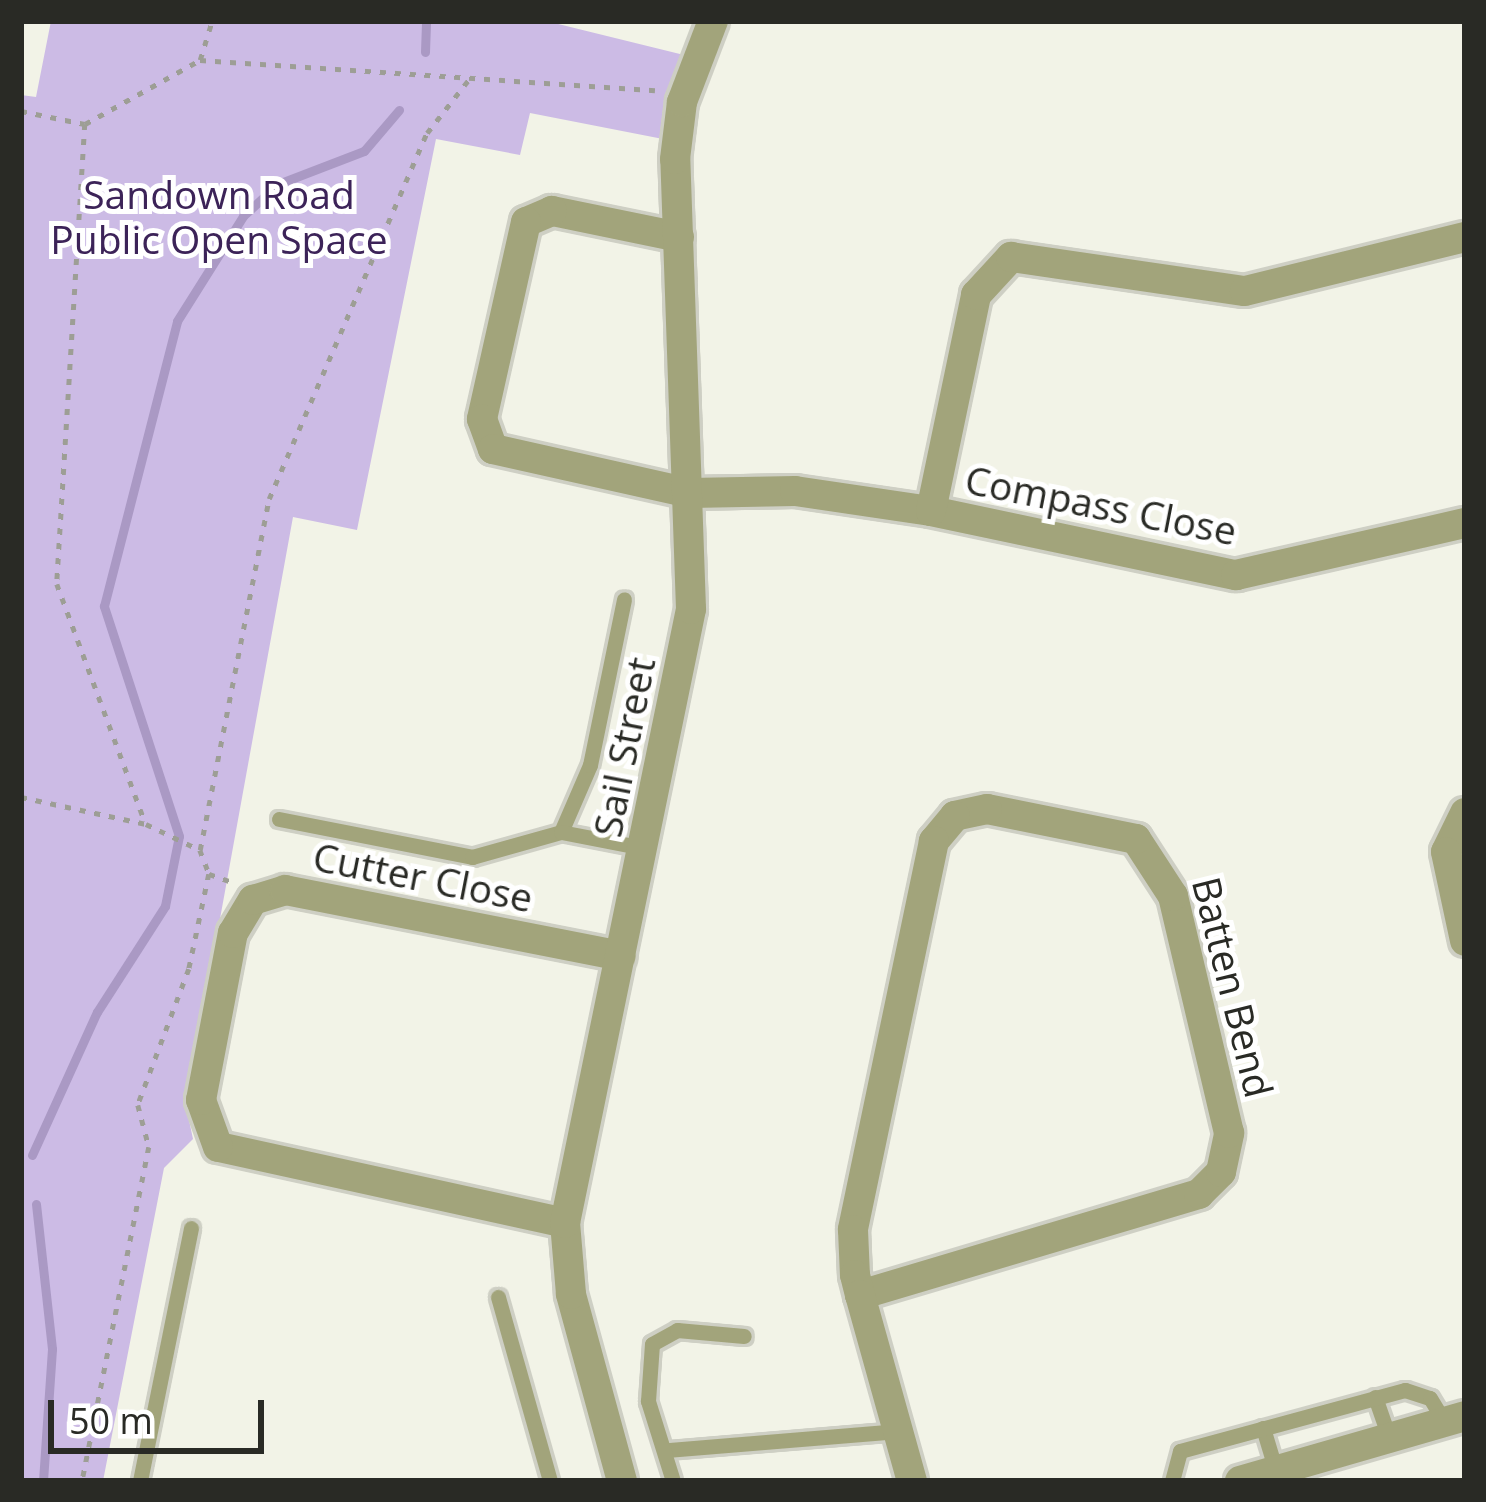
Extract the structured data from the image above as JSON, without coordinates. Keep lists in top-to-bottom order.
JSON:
{
  "streets": {
    "street": [
      "Compass Close",
      "Sail Street",
      "Cutter Close",
      "Batten Bend"
    ]
  },
  "crossings": [
    ["Compass Close", "Sail Street"],
    ["Sail Street", "Cutter Close"]
  ],
  "parks": ["Sandown Road Public Open Space"],
  "scale_bar": "50 m"
}
